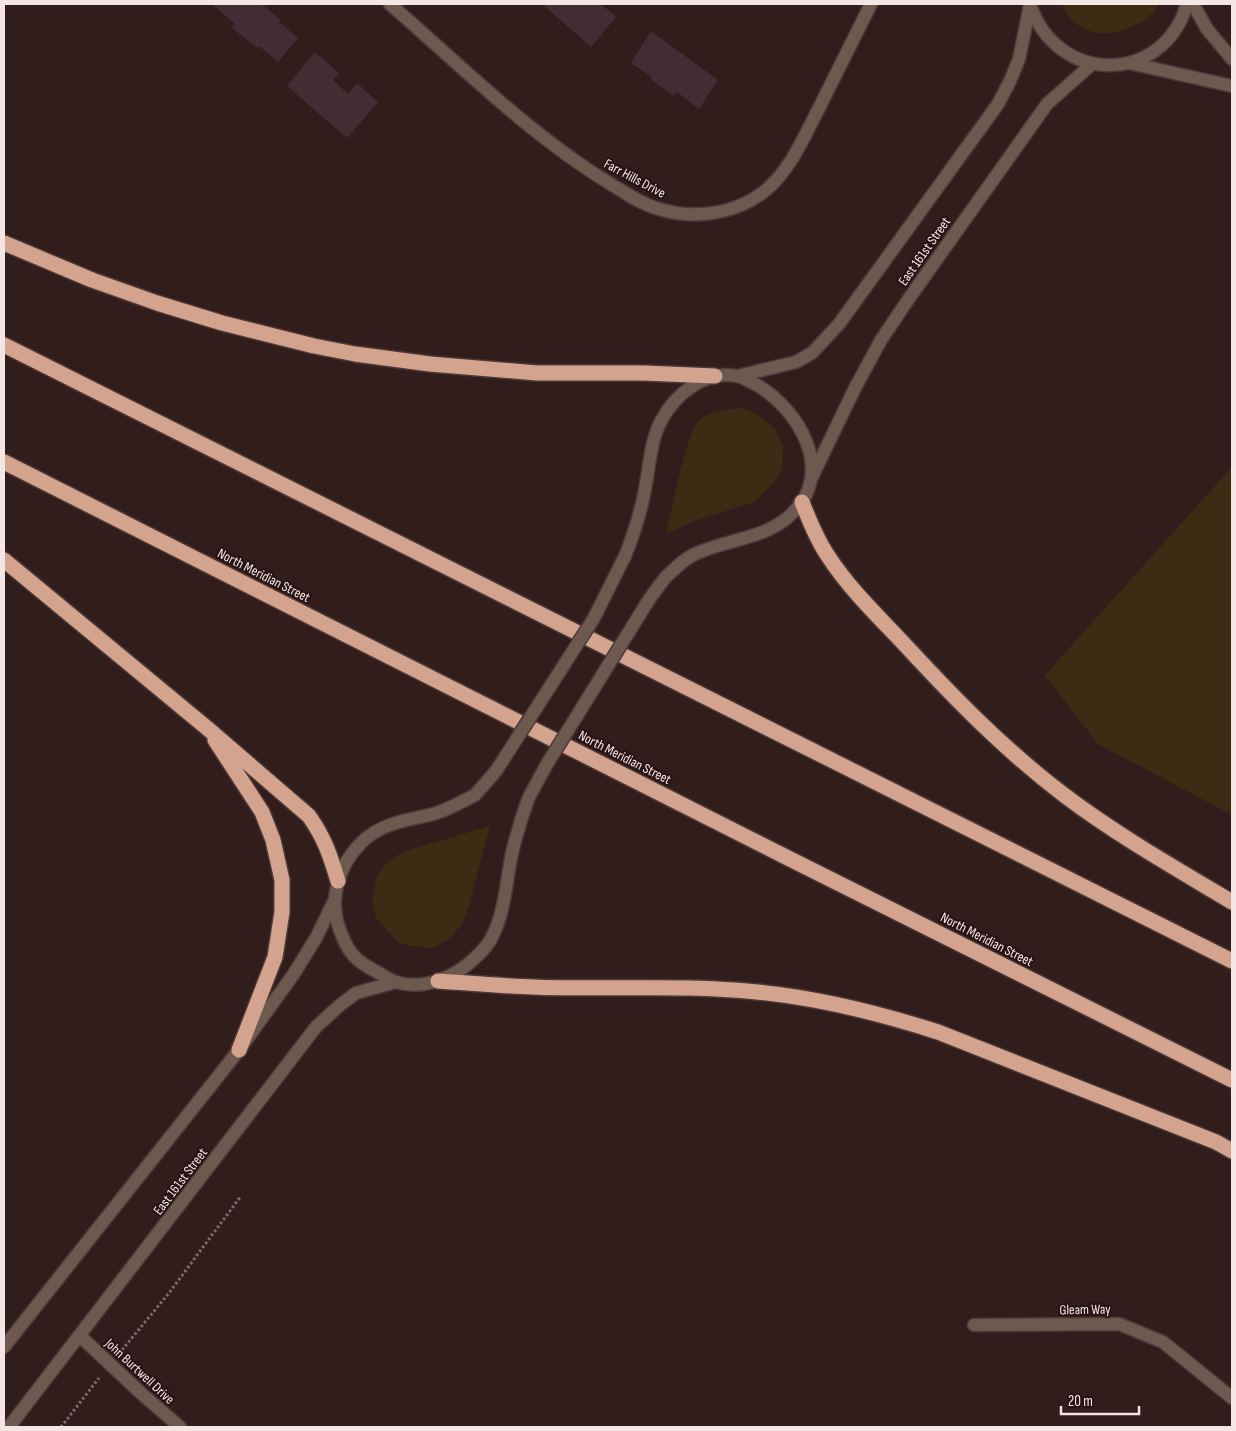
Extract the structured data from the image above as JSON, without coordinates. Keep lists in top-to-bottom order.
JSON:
{
  "streets": {
    "highway": ["North Meridian Street"],
    "street": [
      "Farr Hills Drive",
      "East 161st Street",
      "Gleam Way",
      "John Burtwell Drive"
    ]
  },
  "crossings": [
    ["East 161st Street", "John Burtwell Drive"]
  ],
  "scale_bar": "20 m"
}
